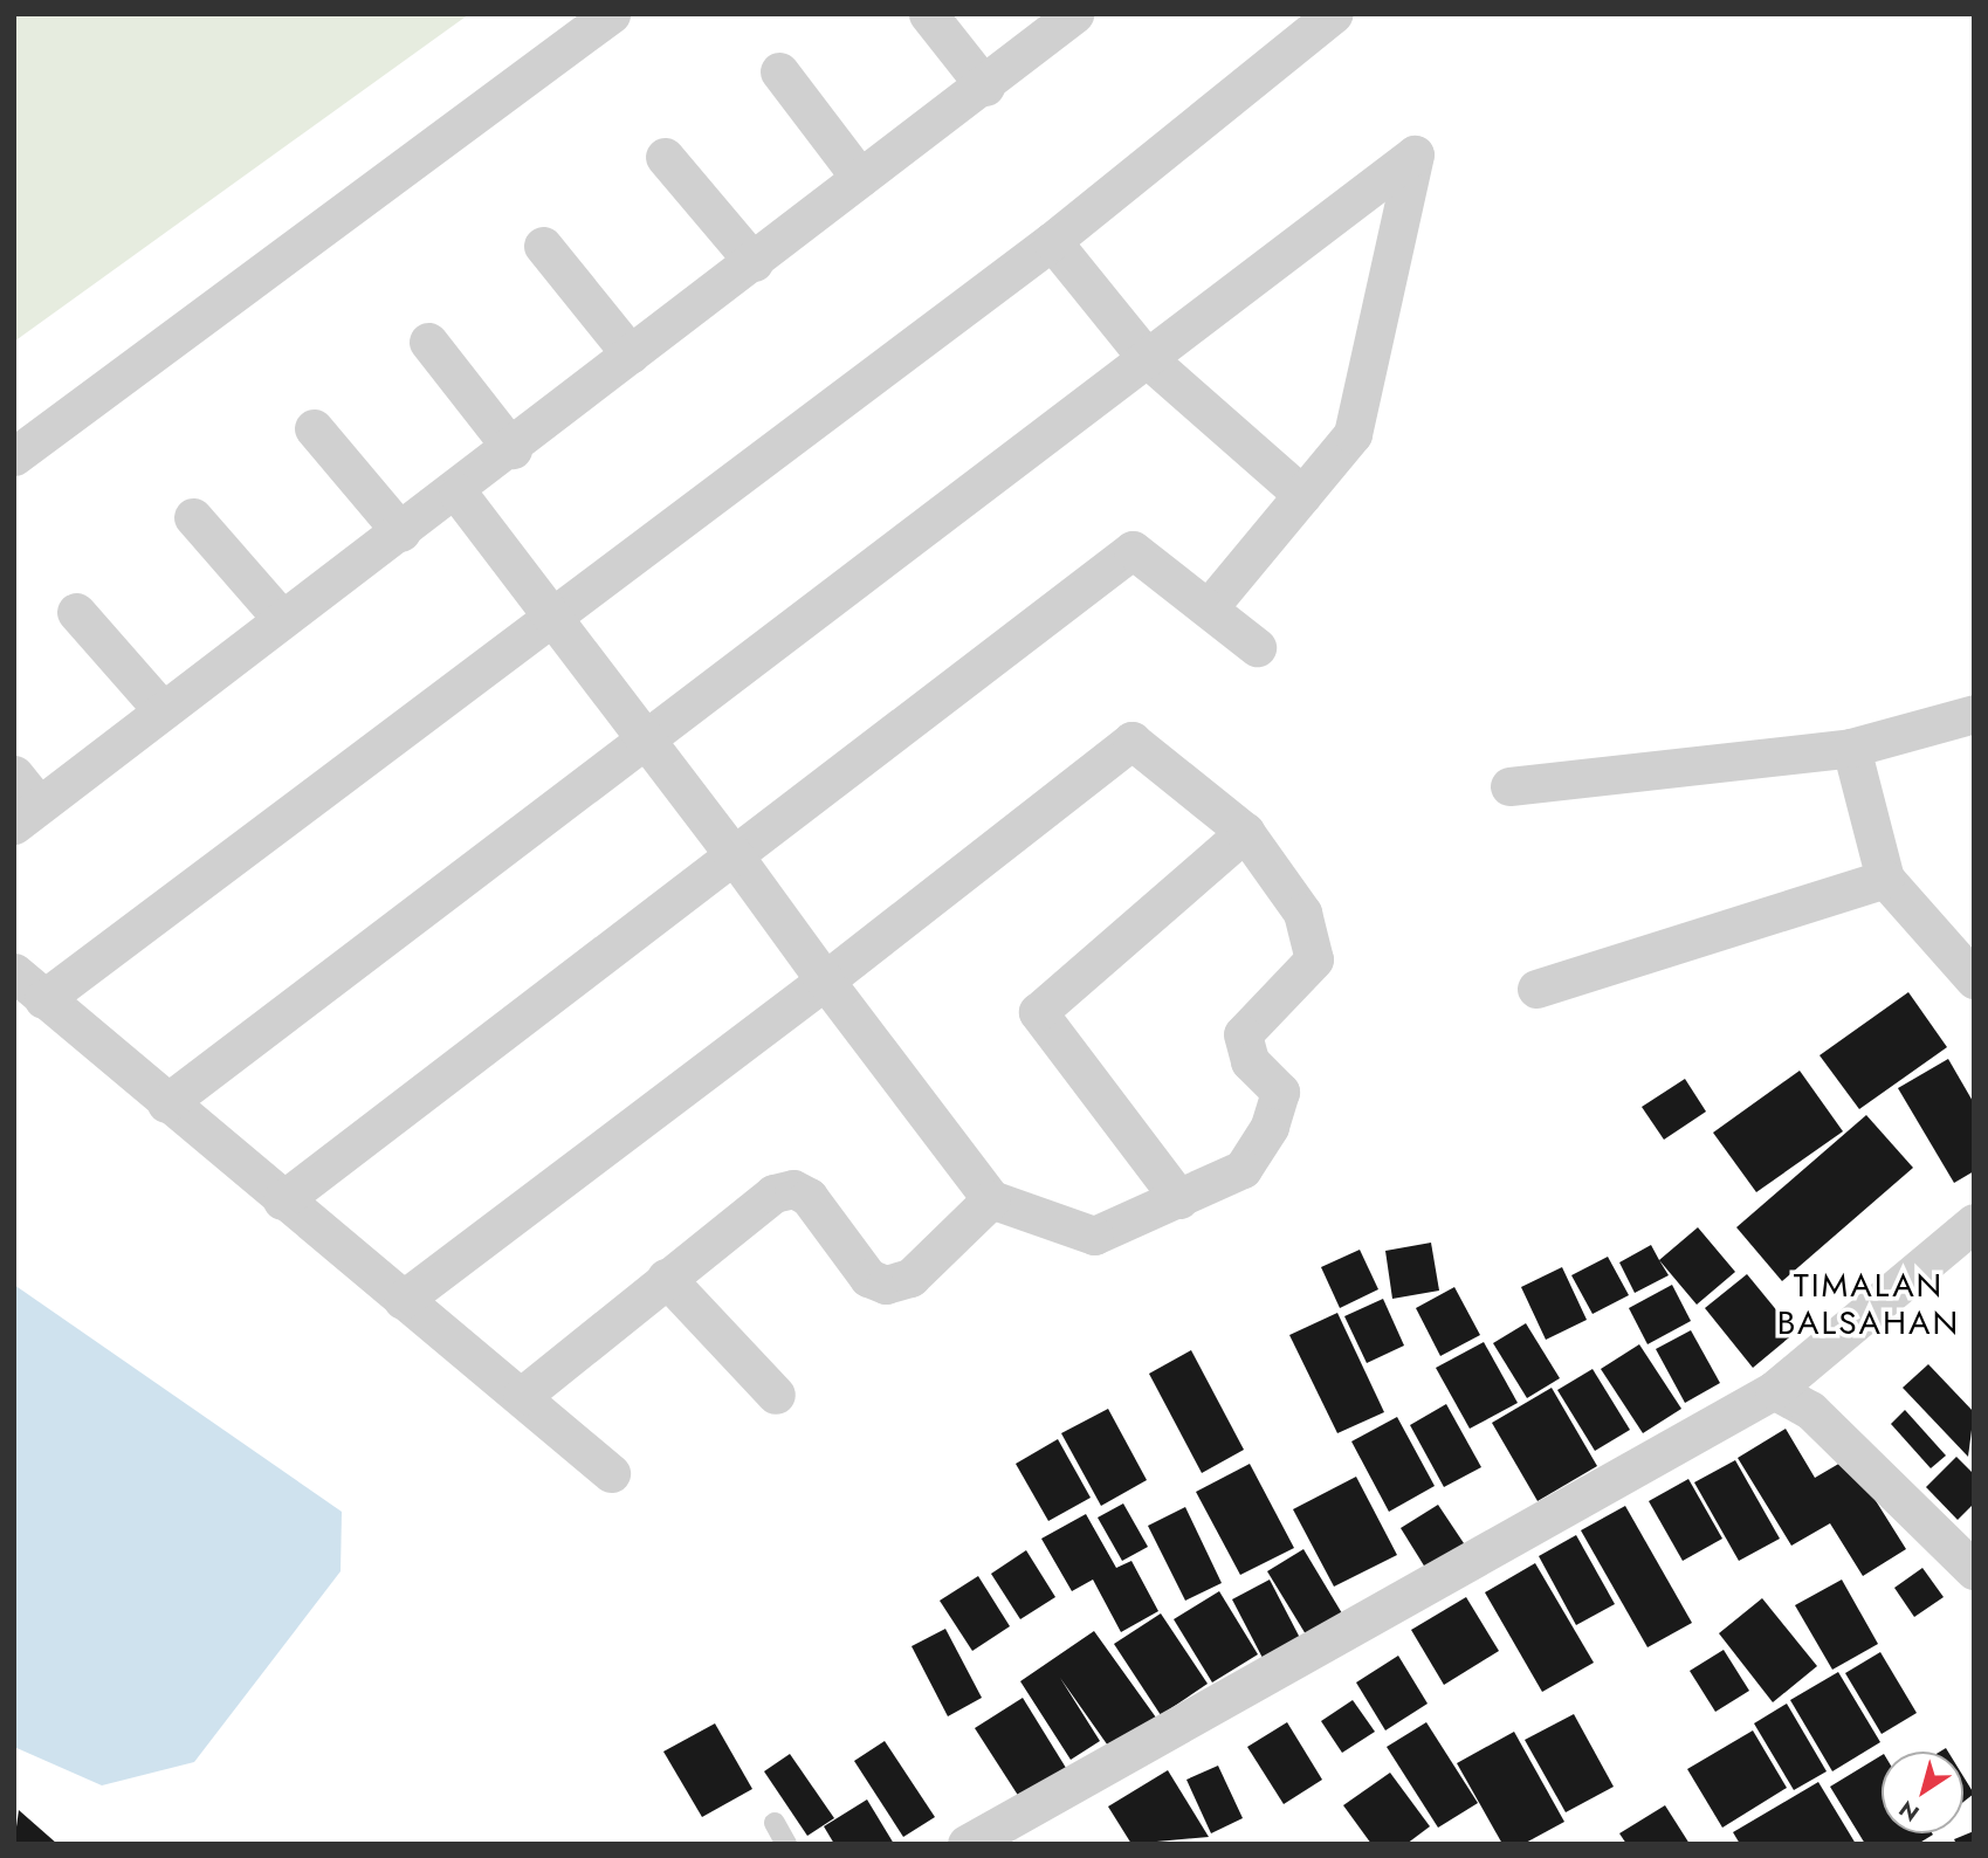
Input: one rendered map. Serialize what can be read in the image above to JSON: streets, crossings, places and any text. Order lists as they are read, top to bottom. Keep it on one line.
{"districts":["TIMALAN BALSAHAN"],"north":"bottom left"}
